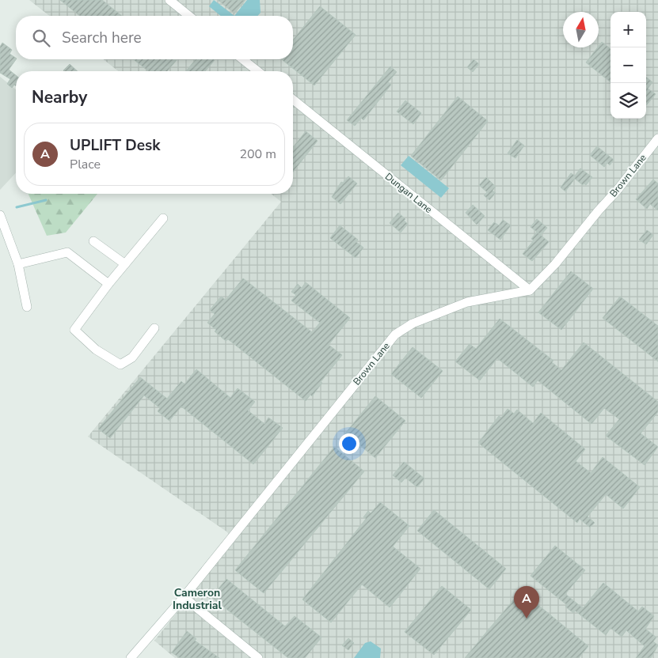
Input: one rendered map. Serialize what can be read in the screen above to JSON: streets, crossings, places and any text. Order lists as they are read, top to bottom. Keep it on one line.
{"streets":{"street":["Brown Lane","Dungan Lane"]},"crossings":[["Brown Lane","Dungan Lane"]],"districts":["Cameron Industrial"],"north":"top","page":{"map_buttons":["+","−"],"search":"Search here","heading":"Nearby","list":[{"mark":"A","name":"UPLIFT Desk","note":"Place","value":"200 m"}],"pins":"A"}}
